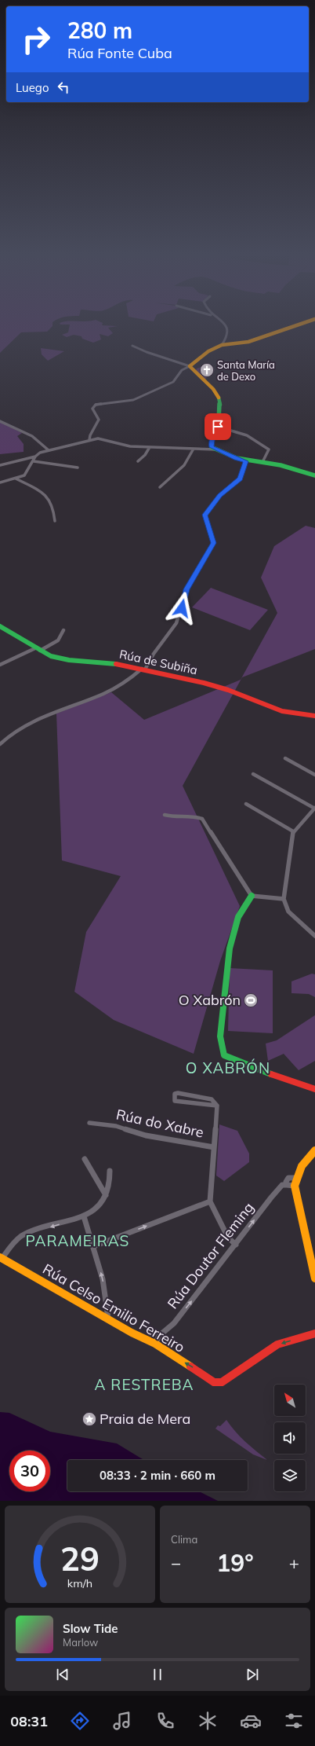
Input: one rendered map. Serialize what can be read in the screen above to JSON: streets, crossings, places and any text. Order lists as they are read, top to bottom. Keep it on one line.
{"streets":{"street":["Rúa de Subiña","Rúa do Xabre","Rúa Doutor Fleming","Rúa Celso Emilio Ferreiro"]},"crossings":[["Rúa Doutor Fleming","Rúa Celso Emilio Ferreiro"]],"one_way":["Rúa Doutor Fleming","Rúa Celso Emilio Ferreiro"],"districts":["O XABRÓN","PARAMEIRAS","A RESTREBA"],"places":{"church":["Santa María de Dexo"],"sports":["O Xabrón"],"place":["Praia de Mera"]},"north":"top left","page":{"turn":["280 m","Rúa Fonte Cuba"],"then":"Luego","limit":"30","trip":"08:33 · 2 min · 660 m","tile":"Clima","heat":["−","19°","+"],"song":["Slow Tide","Marlow"],"tabs":"08:31","gauge":["29","km/h"]}}
